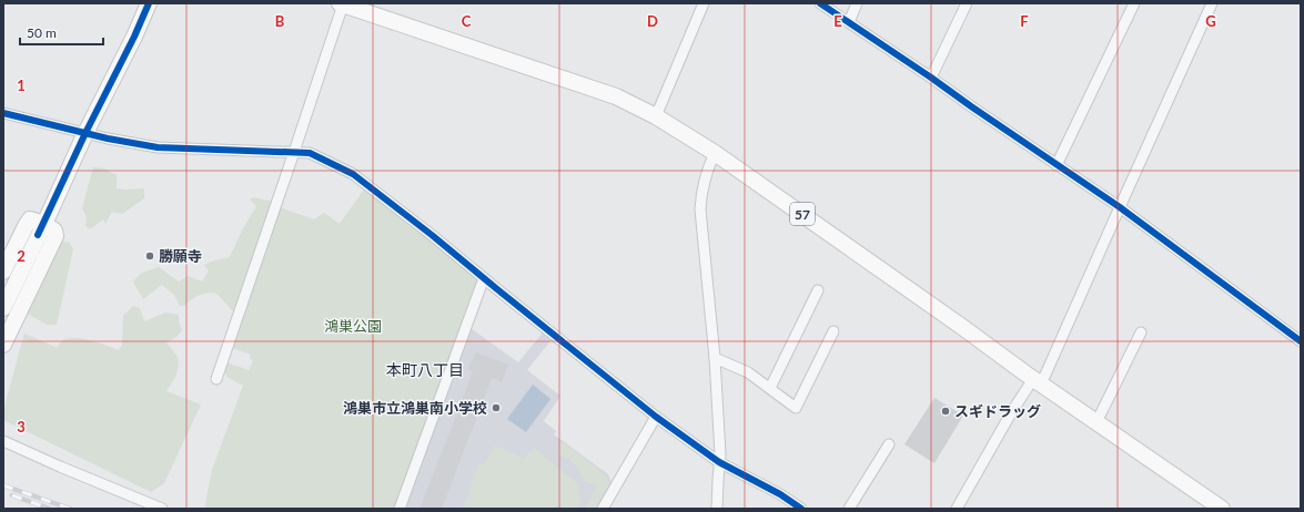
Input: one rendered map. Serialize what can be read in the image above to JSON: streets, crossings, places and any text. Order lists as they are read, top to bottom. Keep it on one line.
{"streets":{"main road":["57"]},"districts":["本町八丁目"],"parks":["鴻巣公園"],"places":["勝願寺","鴻巣市立鴻巣南小学校","スギドラッグ"],"scale_bar":"50 m","grid":{"columns":["B","C","D","E","F","G"],"rows":["1","2","3"]}}
